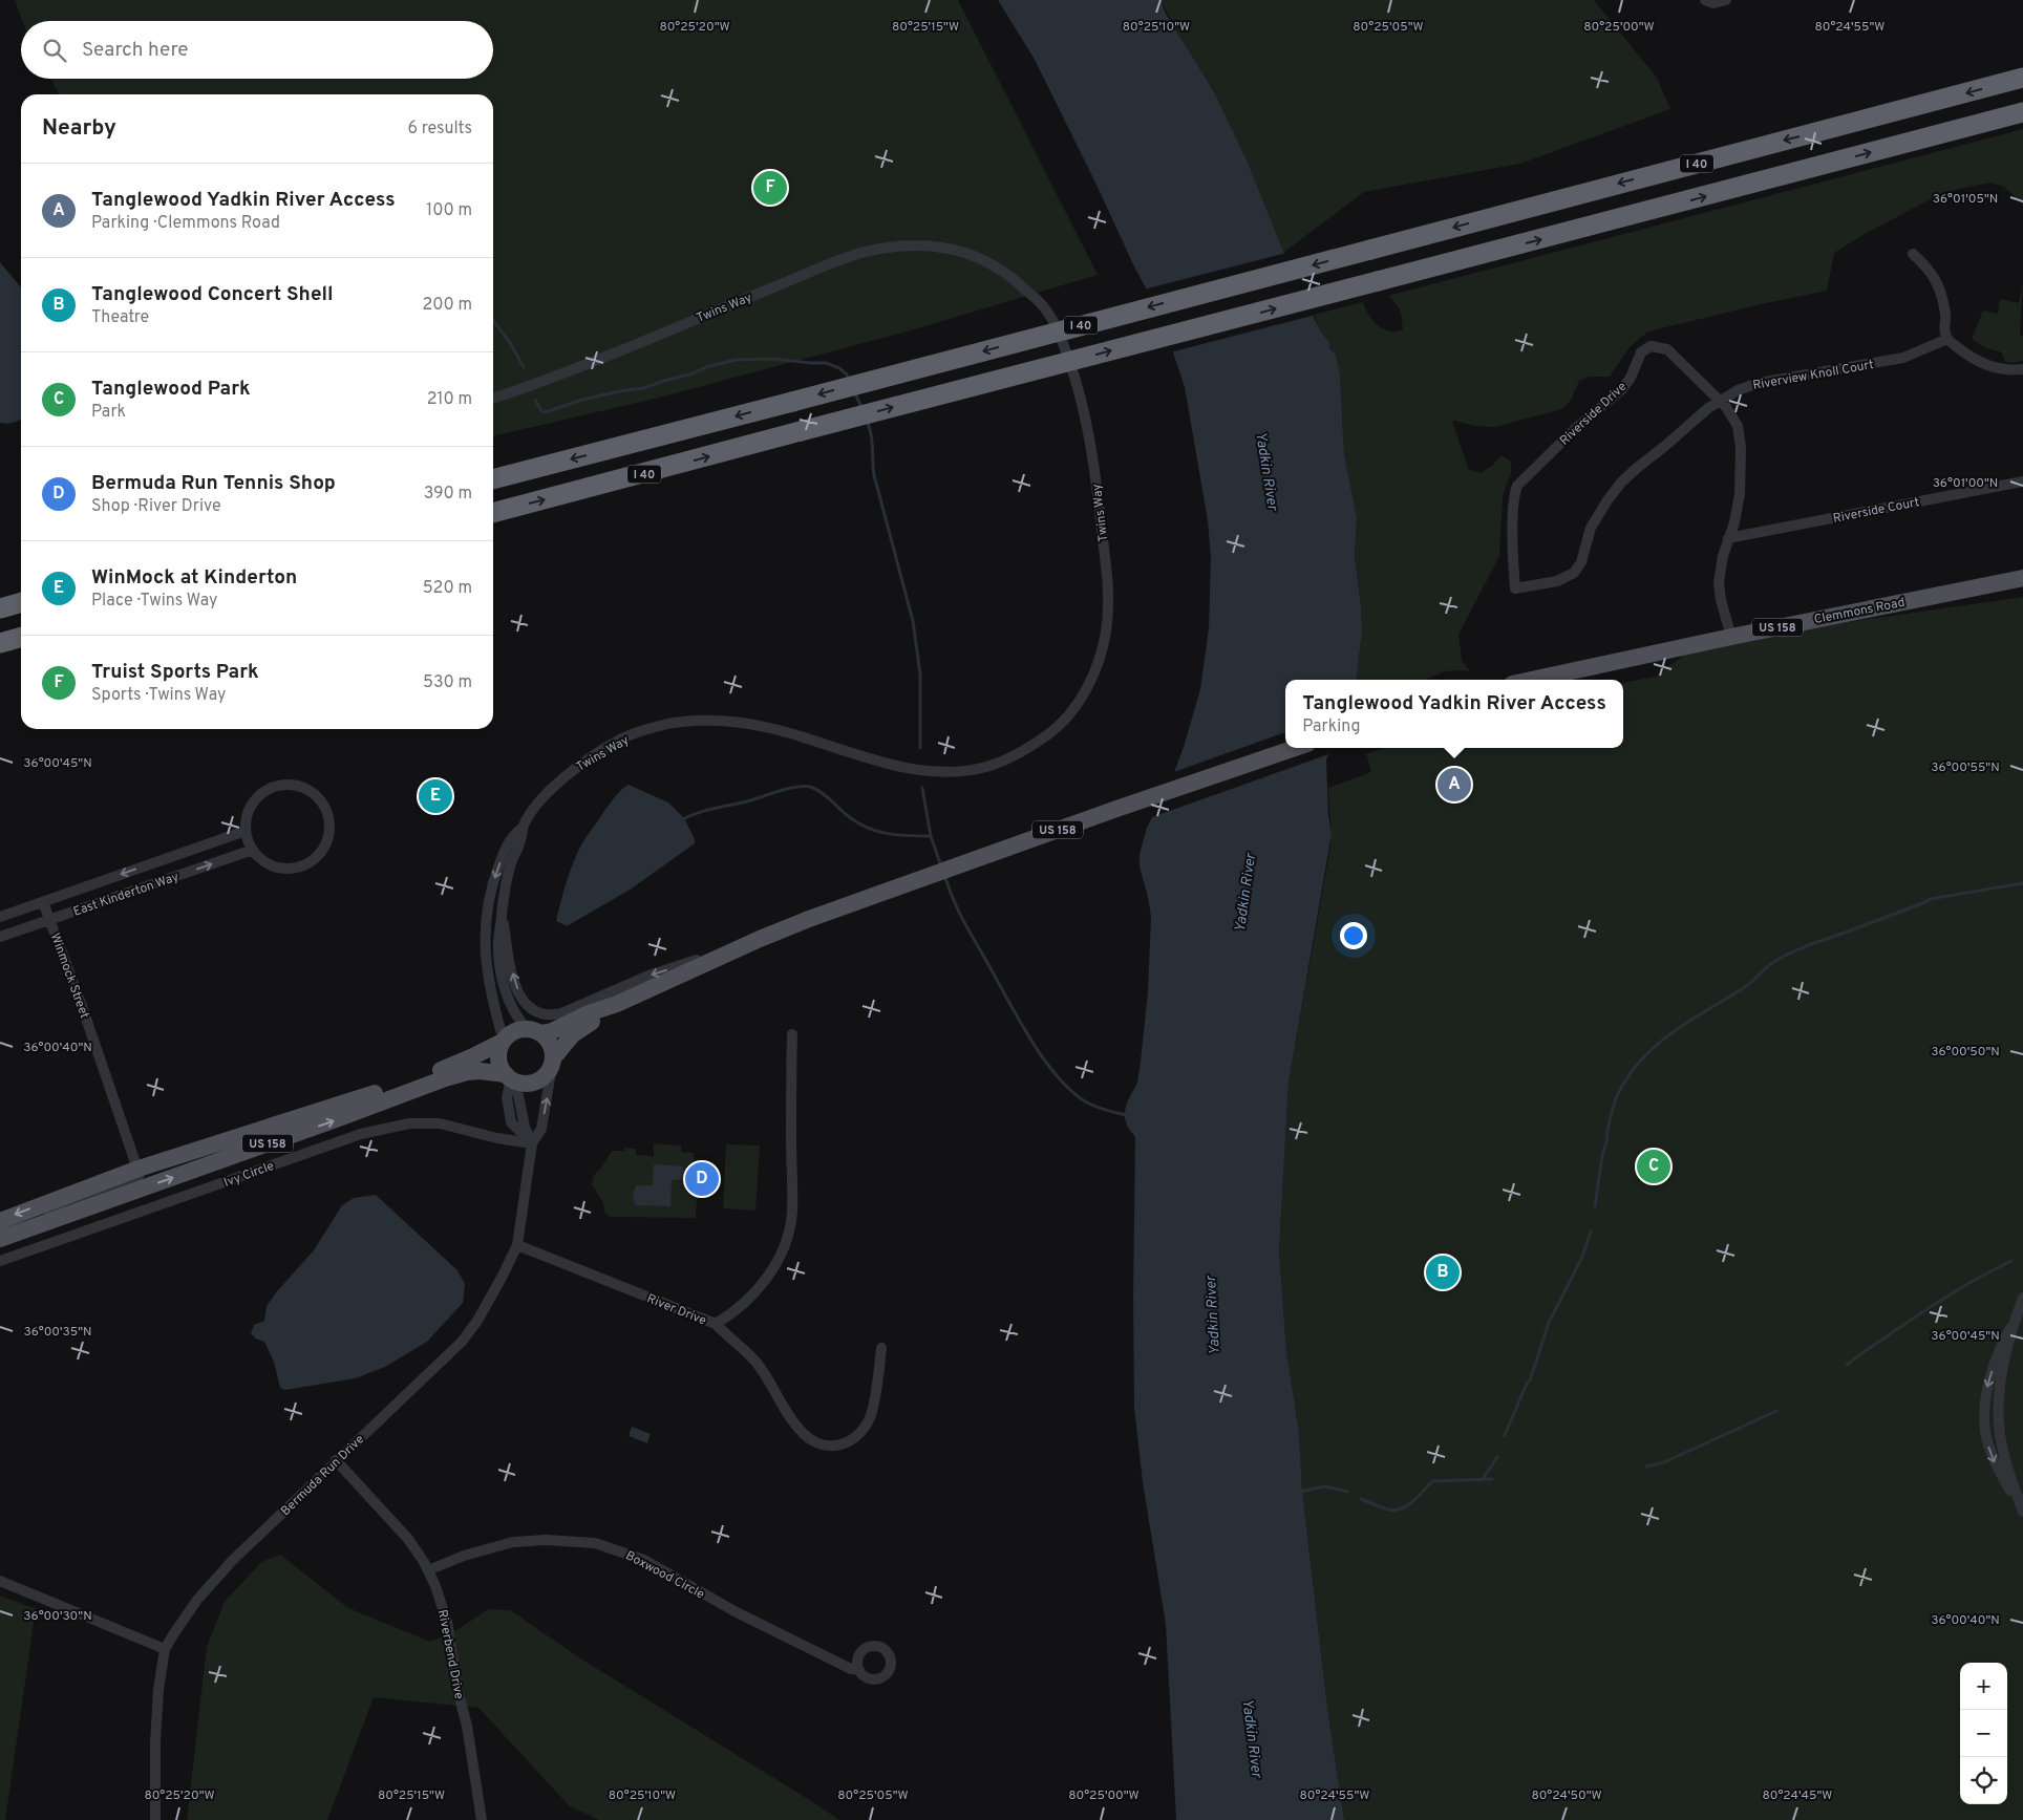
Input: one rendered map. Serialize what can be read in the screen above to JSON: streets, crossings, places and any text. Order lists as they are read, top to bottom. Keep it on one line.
{"streets":{"highway":["I 40"],"main road":["Clemmons Road","US 158"],"street":["Twins Way","Riverview Knoll Court","Riverside Drive","Riverside Court","East Kinderton Way","Winmock Street","Ivy Circle","River Drive","Bermuda Run Drive","Boxwood Circle","Riverbend Drive"]},"crossings":[["Twins Way","US 158"],["Twins Way","Bermuda Run Drive"],["Riverview Knoll Court","Riverside Drive"],["Riverside Drive","Riverside Court"],["Riverside Drive","Clemmons Road"],["US 158","Winmock Street"],["US 158","Bermuda Run Drive"],["East Kinderton Way","Winmock Street"],["Ivy Circle","Bermuda Run Drive"],["River Drive","Bermuda Run Drive"],["Bermuda Run Drive","Riverbend Drive"],["Boxwood Circle","Riverbend Drive"]],"water":["Yadkin River"],"page":{"search":"Search here","heading":["Nearby","6 results"],"list":[{"mark":"A","name":"Tanglewood Yadkin River Access","note":"Parking · Clemmons Road","value":"100 m"},{"mark":"B","name":"Tanglewood Concert Shell","note":"Theatre","value":"200 m"},{"mark":"C","name":"Tanglewood Park","note":"Park","value":"210 m"},{"mark":"D","name":"Bermuda Run Tennis Shop","note":"Shop · River Drive","value":"390 m"},{"mark":"E","name":"WinMock at Kinderton","note":"Place · Twins Way","value":"520 m"},{"mark":"F","name":"Truist Sports Park","note":"Sports · Twins Way","value":"530 m"}],"pins":["F","A","E","C","D","B"],"popup":["Tanglewood Yadkin River Access","Parking"],"map_buttons":["+","−"]},"coordinates":["80°25'20\"W","80°25'15\"W","80°25'10\"W","80°25'05\"W","80°25'00\"W","80°24'55\"W","36°01'05\"N","36°01'00\"N","36°00'45\"N","36°00'55\"N","36°00'40\"N","36°00'50\"N","36°00'35\"N","36°00'30\"N","80°24'50\"W","80°24'45\"W"]}
